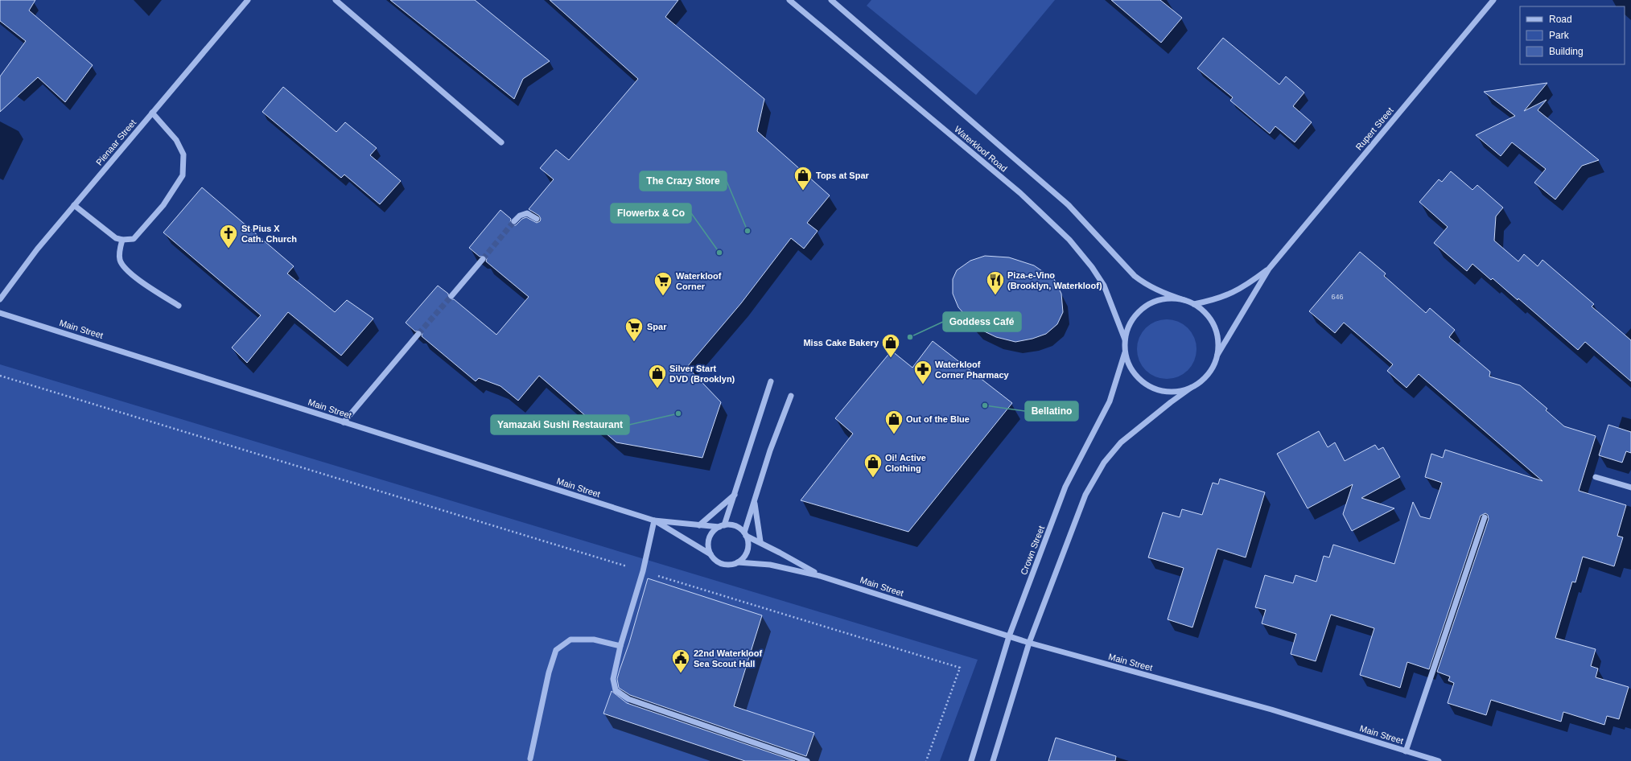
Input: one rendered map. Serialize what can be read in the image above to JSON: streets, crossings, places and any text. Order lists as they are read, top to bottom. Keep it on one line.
{"streets":{"street":["Rupert Street","Pienaar Street","Waterkloof Road","Main Street","Crown Street"]},"crossings":[["Rupert Street","Waterkloof Road"],["Rupert Street","Crown Street"],["Waterkloof Road","Crown Street"],["Main Street","Crown Street"]],"places":{"shop":["Tops at Spar","Miss Cake Bakery","Silver Start DVD (Brooklyn)","Out of the Blue","Oi! Active Clothing"],"other":["The Crazy Store","Flowerbx & Co","Goddess Café","Bellatino","Yamazaki Sushi Restaurant"],"church":["St Pius X Cath. Church"],"restaurant":["Piza-e-Vino (Brooklyn, Waterkloof)"],"supermarket":["Waterkloof Corner","Spar"],"pharmacy":["Waterkloof Corner Pharmacy"],"public building":["22nd Waterkloof Sea Scout Hall"]},"house_numbers":["646"],"legend":["Road","Park","Building"]}
